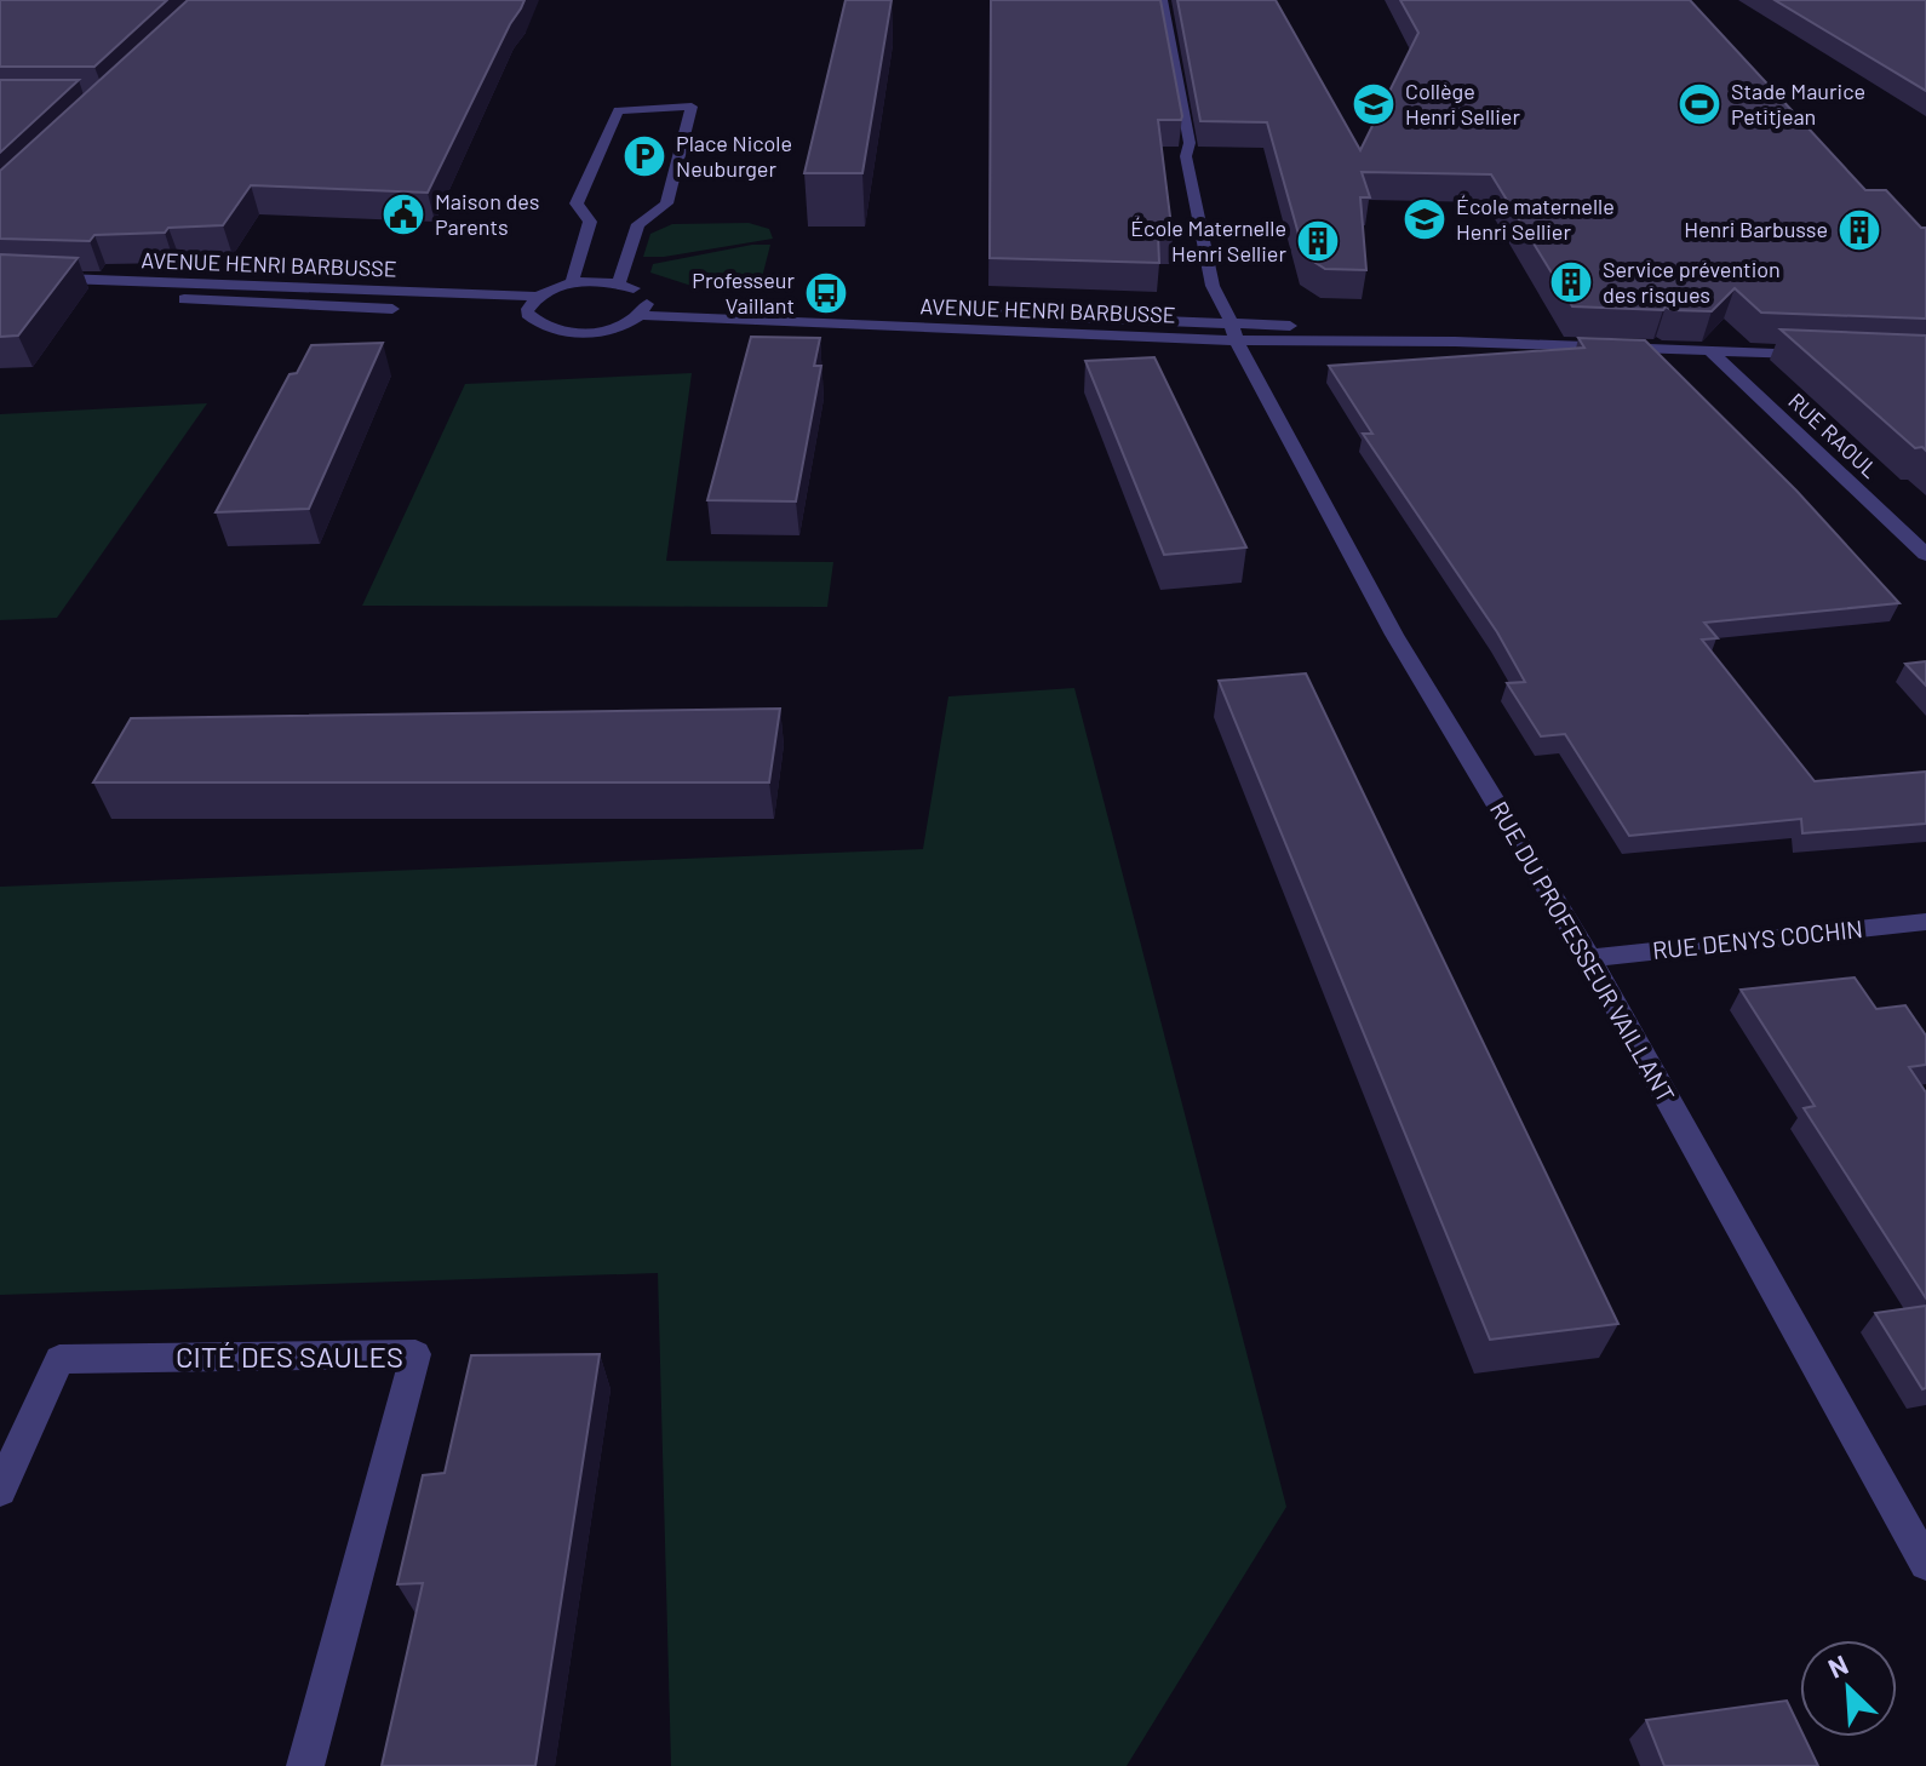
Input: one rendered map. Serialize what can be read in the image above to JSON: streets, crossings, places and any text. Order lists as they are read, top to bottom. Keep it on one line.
{"streets":{"street":["AVENUE HENRI BARBUSSE","RUE RAOUL","RUE DENYS COCHIN","RUE DU PROFESSEUR VAILLANT","CITÉ DES SAULES"]},"crossings":[["AVENUE HENRI BARBUSSE","RUE RAOUL"],["AVENUE HENRI BARBUSSE","RUE DU PROFESSEUR VAILLANT"],["RUE DENYS COCHIN","RUE DU PROFESSEUR VAILLANT"]],"places":{"school or university":["Collège Henri Sellier","École maternelle Henri Sellier"],"sports":["Stade Maurice Petitjean"],"parking":["Place Nicole Neuburger"],"public building":["Maison des Parents"],"building":["Henri Barbusse","École Maternelle Henri Sellier","Service prévention des risques"],"bus stop":["Professeur Vaillant"]},"north":"top left"}
